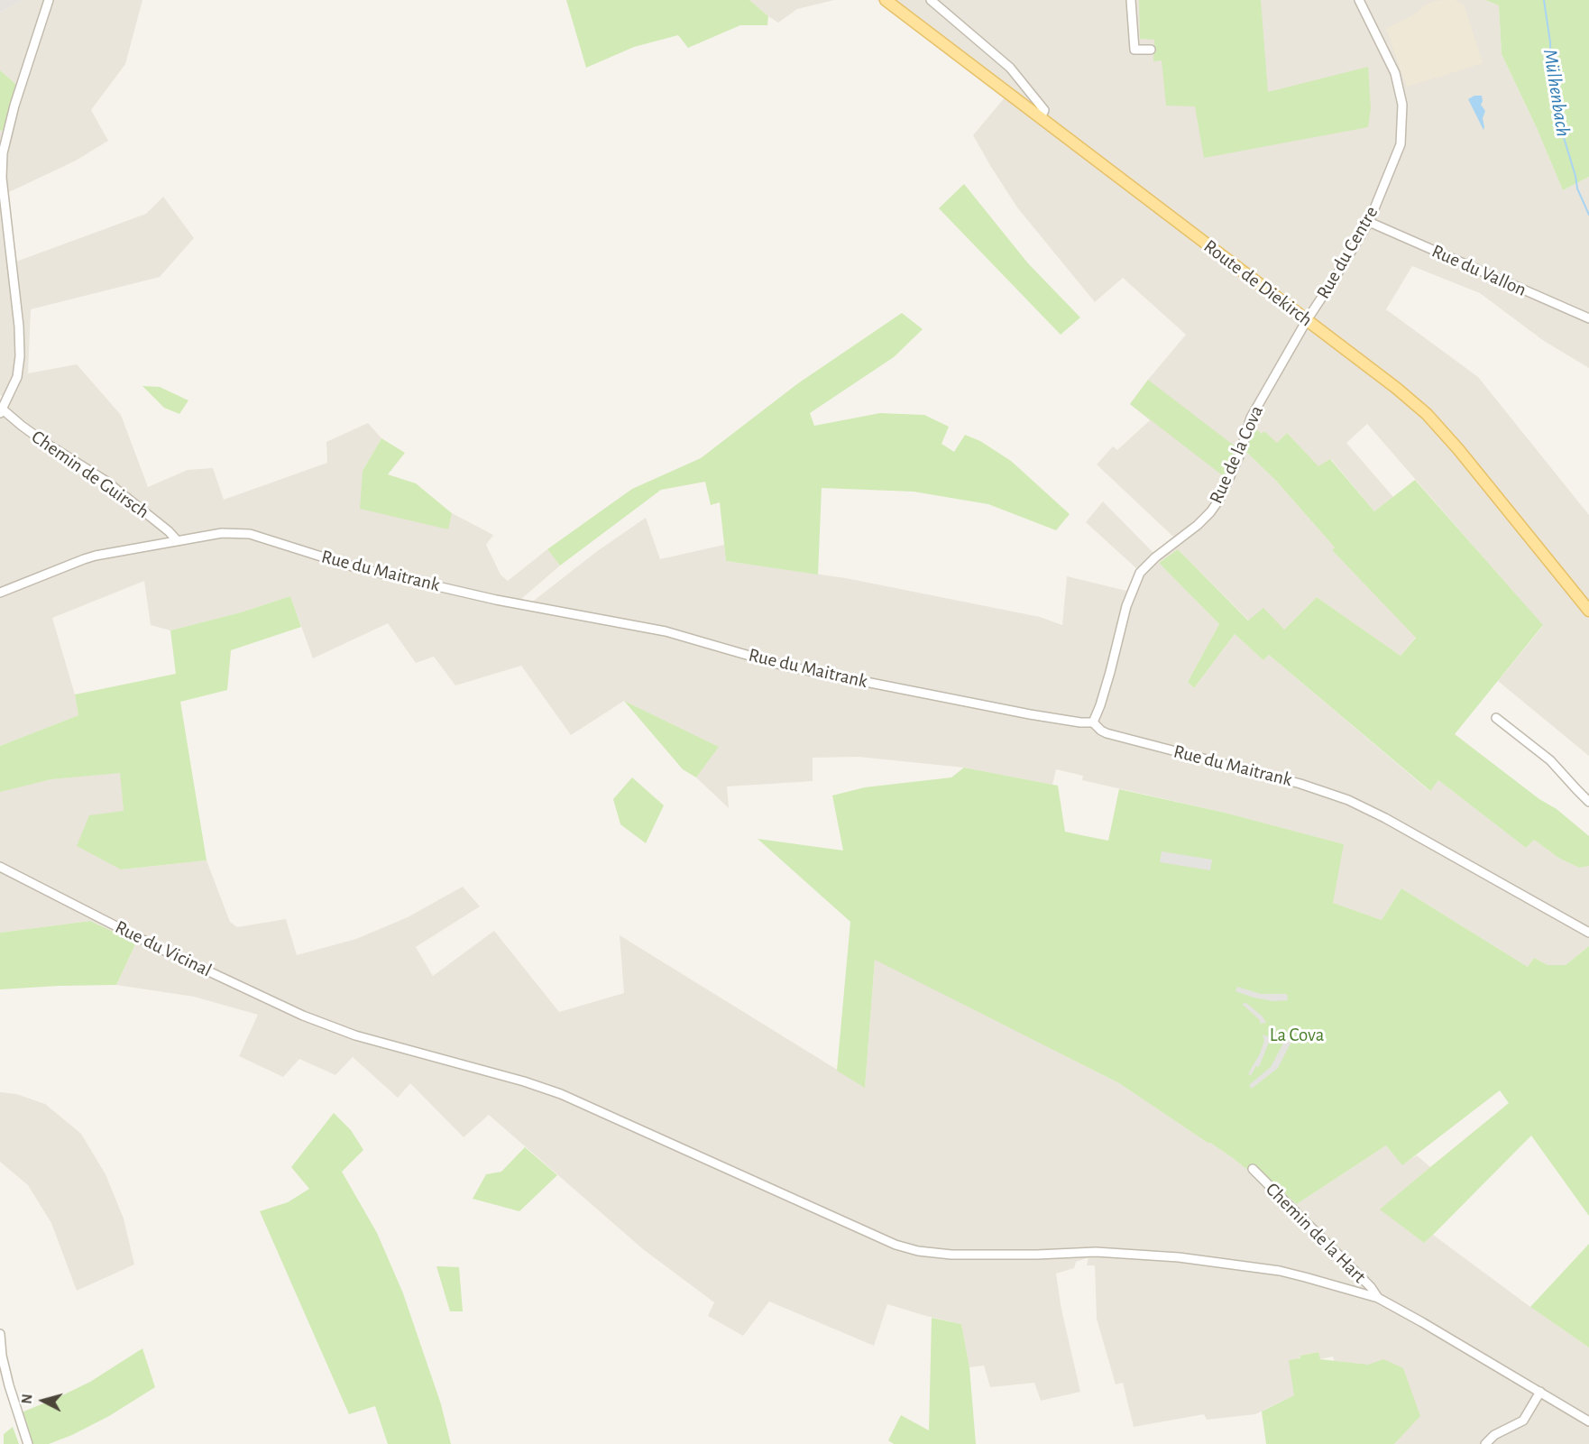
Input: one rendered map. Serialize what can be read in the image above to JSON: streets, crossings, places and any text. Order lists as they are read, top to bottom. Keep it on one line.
{"streets":{"main road":["Route de Diekirch"],"street":["Rue du Centre","Rue du Vallon","Rue de la Cova","Chemin de Guirsch","Rue du Maitrank","Rue du Vicinal","Chemin de la Hart"]},"crossings":[["Rue du Centre","Rue du Vallon"],["Rue du Centre","Route de Diekirch"],["Rue du Centre","Rue de la Cova"],["Route de Diekirch","Rue de la Cova"],["Rue de la Cova","Rue du Maitrank"],["Chemin de Guirsch","Rue du Maitrank"],["Rue du Vicinal","Chemin de la Hart"]],"water":["Mülhenbach"],"parks":["La Cova"],"north":"left"}
